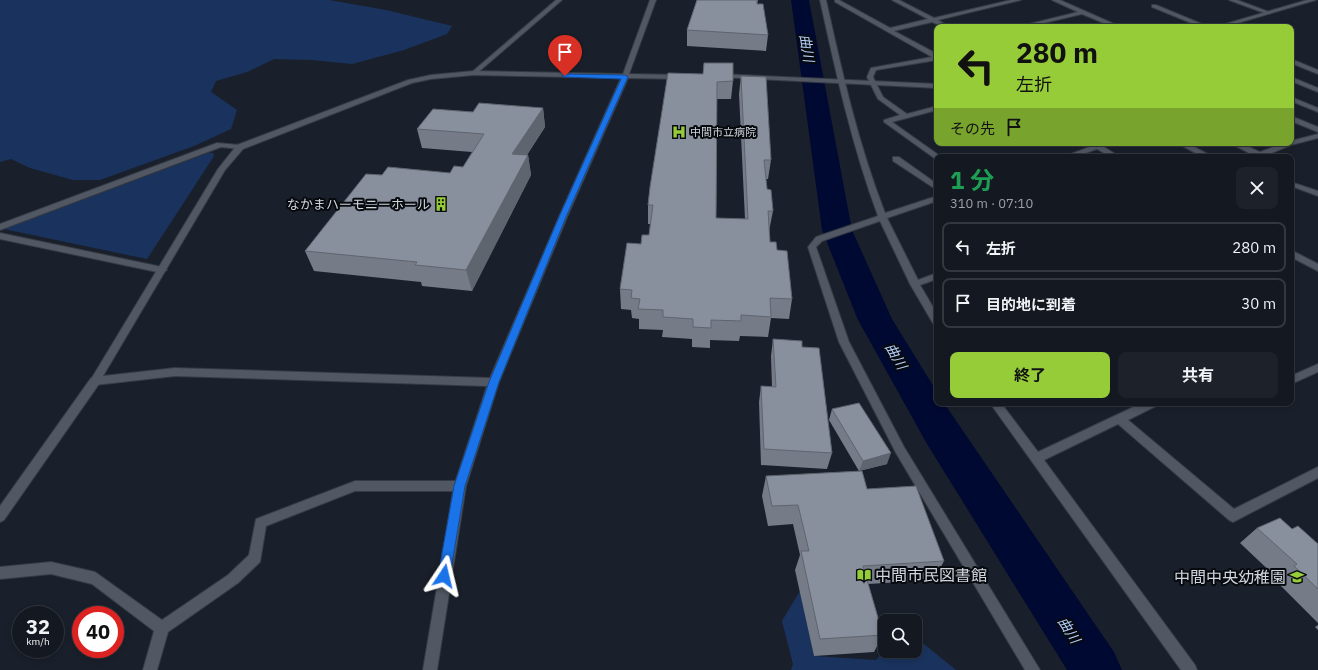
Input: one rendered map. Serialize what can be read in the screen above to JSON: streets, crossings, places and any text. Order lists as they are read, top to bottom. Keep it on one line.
{"water":["曲川"],"places":{"hospital":["中間市立病院"],"building":["なかまハーモニーホール"],"library":["中間市民図書館"],"school or university":["中間中央幼稚園"]},"page":{"turn":["280 m","左折"],"then":"その先","heading":["1 分","310 m · 07:10"],"list":[{"name":"左折","value":"280 m"},{"name":"目的地に到着","value":"30 m"}],"buttons":["終了","共有"],"speed":"32 km/h","limit":"40"}}
